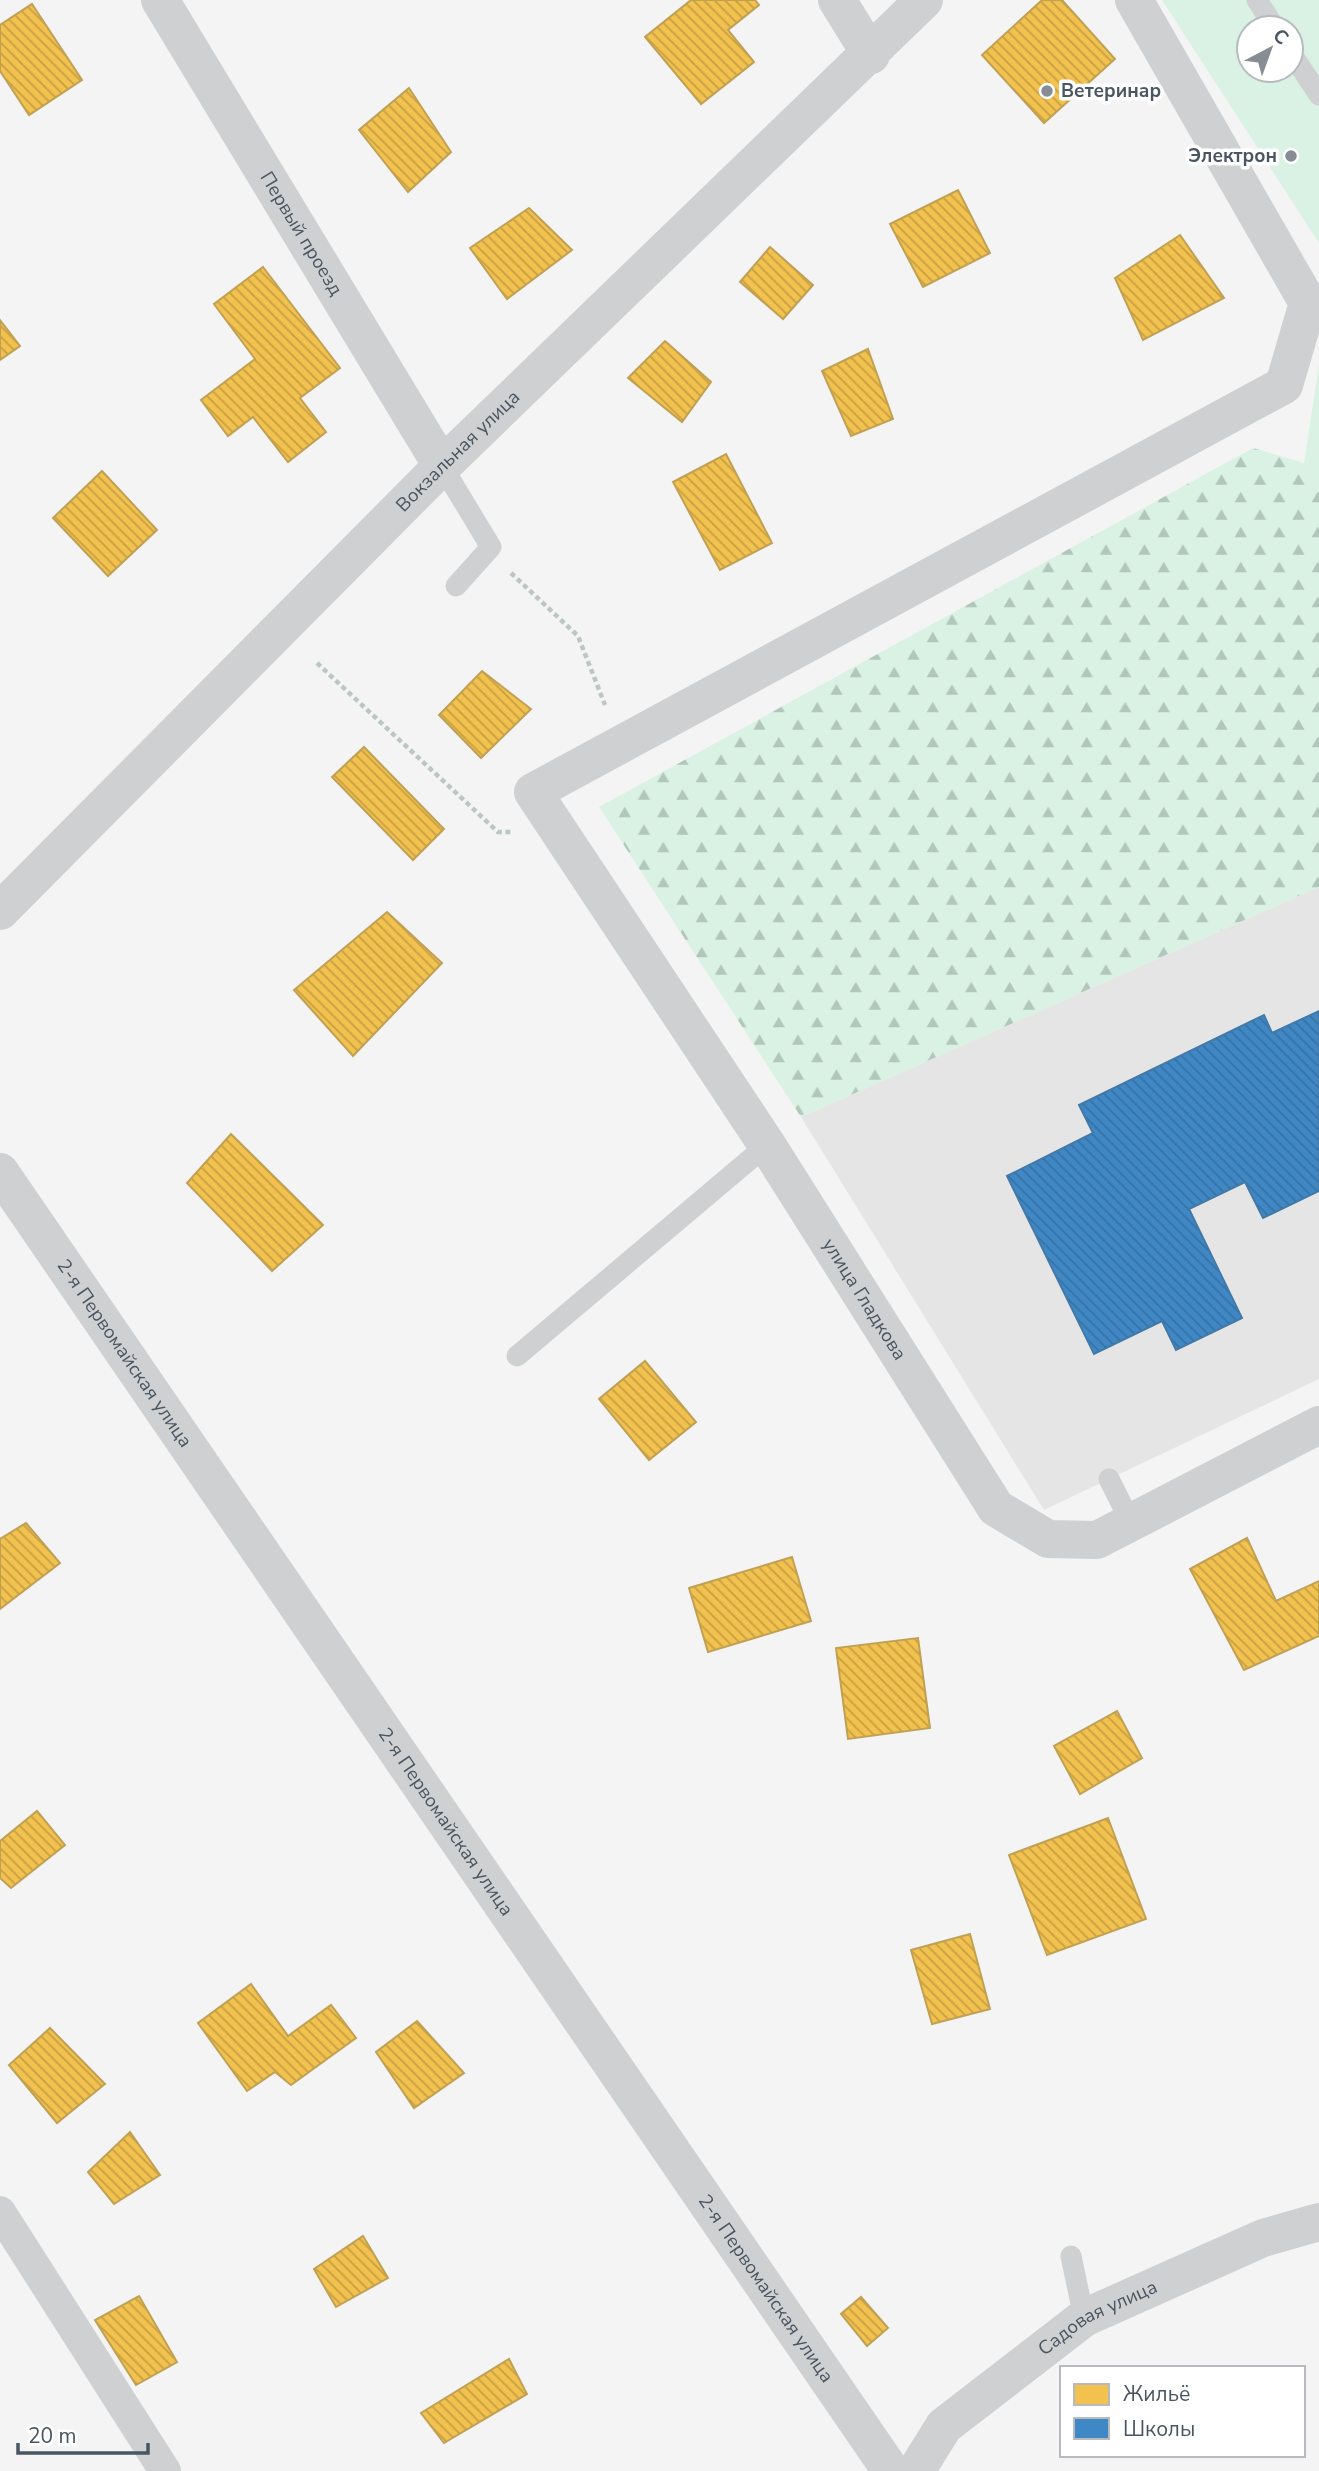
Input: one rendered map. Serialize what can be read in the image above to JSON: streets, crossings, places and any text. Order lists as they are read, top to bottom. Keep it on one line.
{"streets":{"street":["Первый проезд","Вокзальная улица","улица Гладкова","2-я Первомайская улица","Садовая улица"]},"crossings":[["Первый проезд","Вокзальная улица"]],"places":["Ветеринар","Электрон"],"legend":["Жильё","Школы"],"scale_bar":"20 m","north":"top right"}
